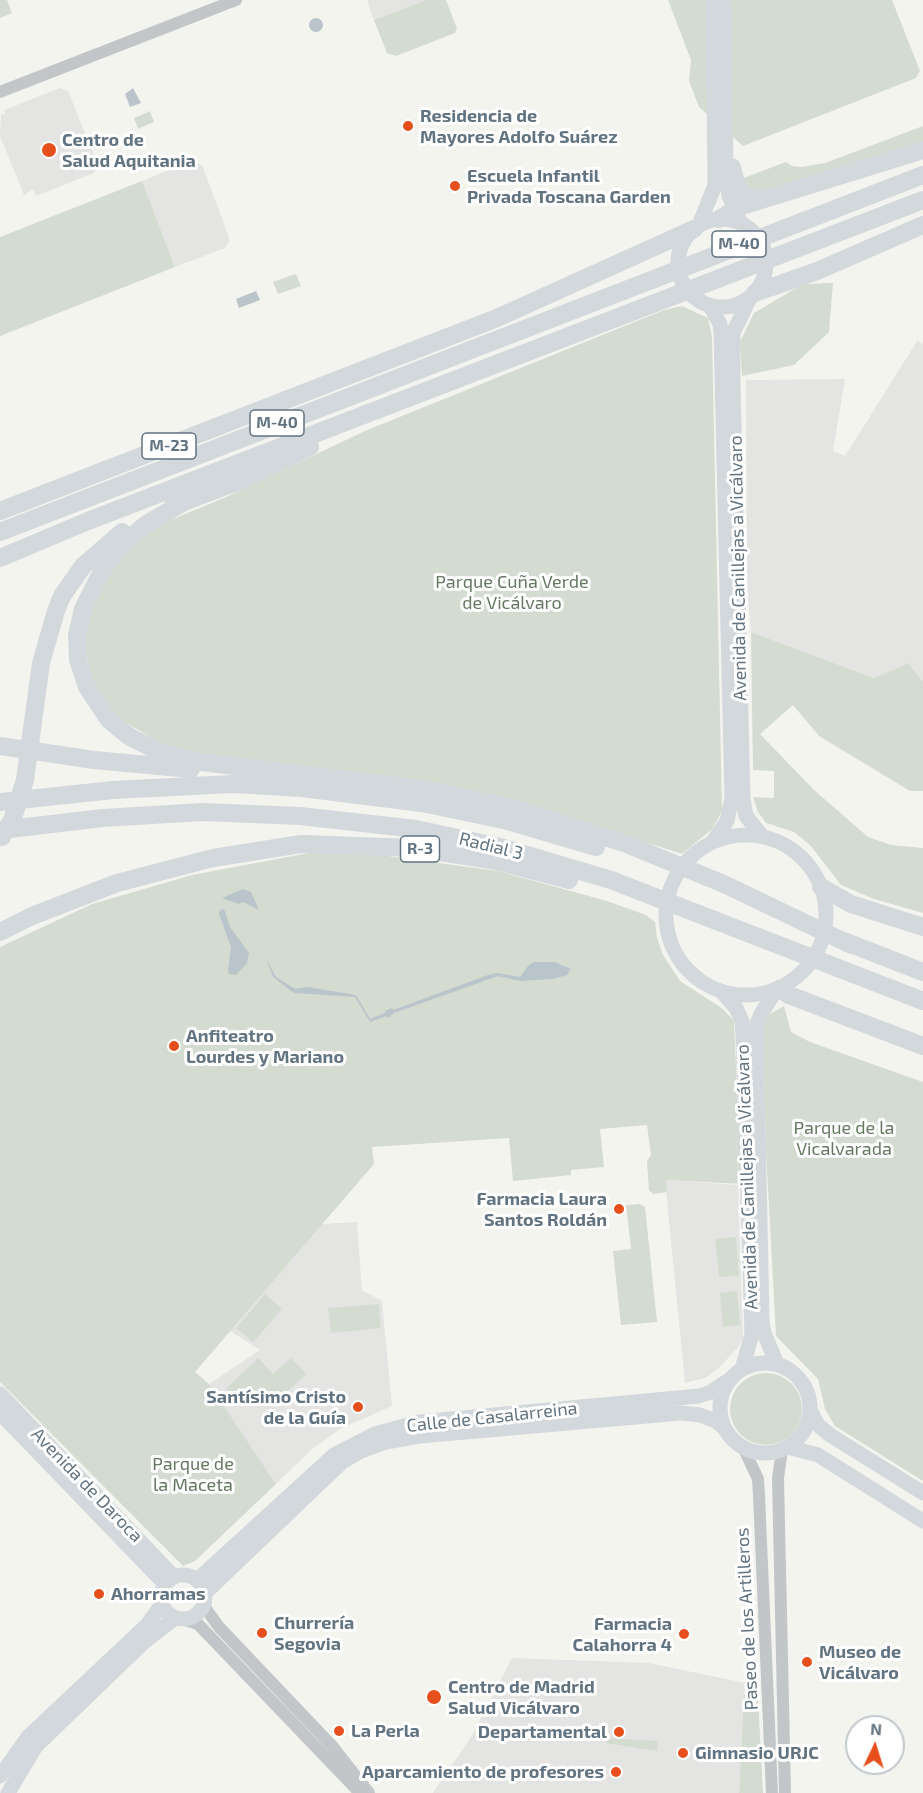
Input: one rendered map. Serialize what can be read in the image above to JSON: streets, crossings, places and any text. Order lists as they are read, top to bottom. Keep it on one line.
{"streets":{"highway":["M-40","M-23","Radial 3","R-3"],"main road":["Avenida de Canillejas a Vicálvaro","Calle de Casalarreina","Avenida de Daroca"],"street":["Paseo de los Artilleros"]},"crossings":[["M-40","M-23"],["Avenida de Canillejas a Vicálvaro","Calle de Casalarreina"],["Avenida de Canillejas a Vicálvaro","Paseo de los Artilleros"],["Radial 3","R-3"],["Calle de Casalarreina","Avenida de Daroca"],["Calle de Casalarreina","Paseo de los Artilleros"]],"parks":["Parque Cuña Verde de Vicálvaro","Parque de la Vicalvarada","Parque de la Maceta"],"places":["Residencia de Mayores Adolfo Suárez","Centro de Salud Aquitania","Escuela Infantil Privada Toscana Garden","Anfiteatro Lourdes y Mariano","Farmacia Laura Santos Roldán","Santísimo Cristo de la Guía","Ahorramas","Churrería Segovia","Farmacia Calahorra 4","Museo de Vicálvaro","Centro de Madrid Salud Vicálvaro","La Perla","Departamental","Gimnasio URJC","Aparcamiento de profesores"],"north":"top"}
